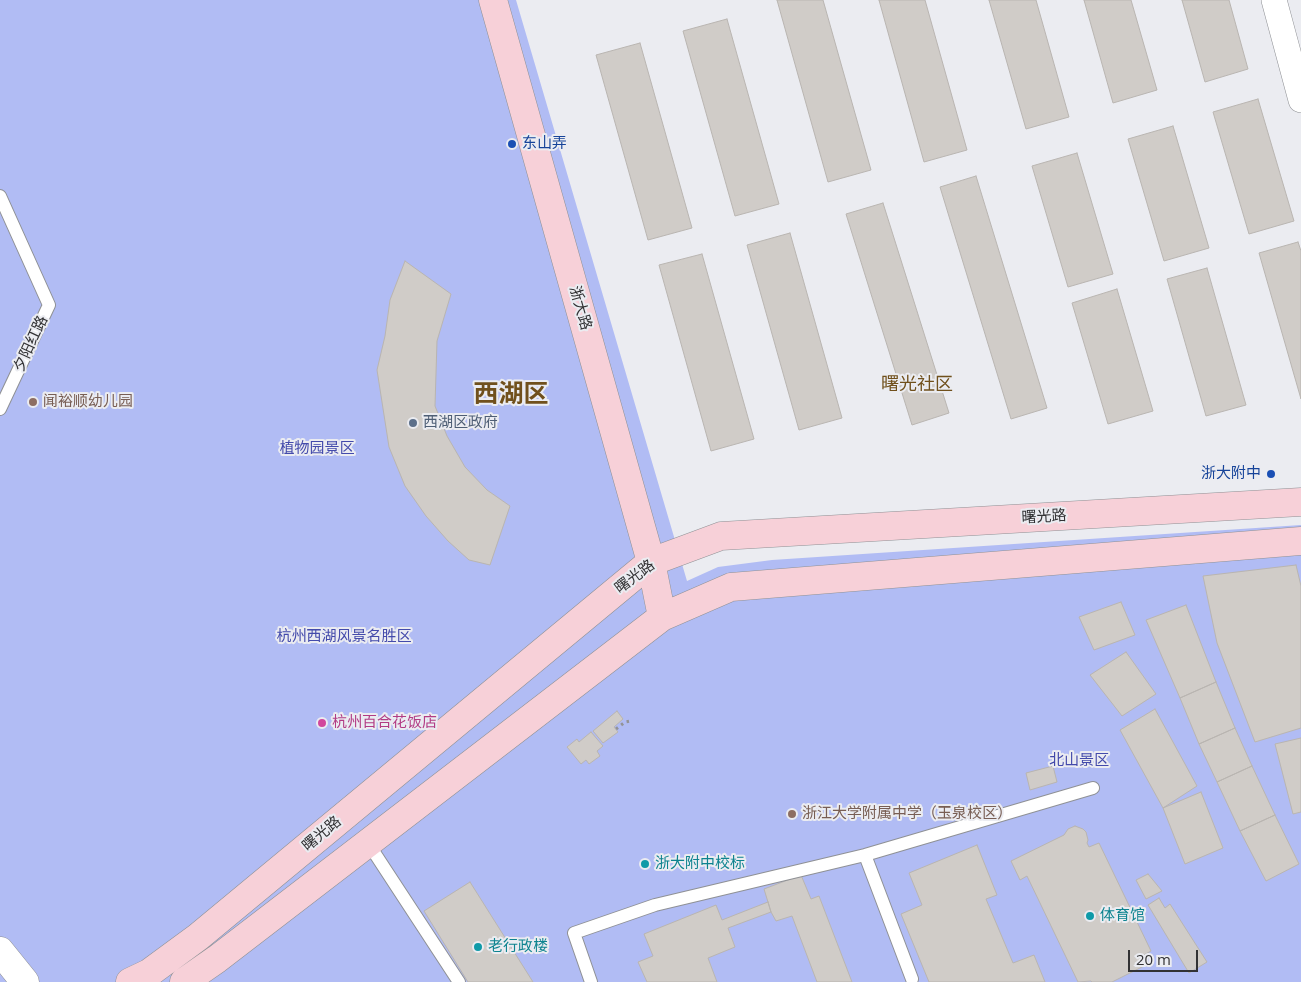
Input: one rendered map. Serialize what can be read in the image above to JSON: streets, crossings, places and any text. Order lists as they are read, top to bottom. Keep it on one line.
{"streets":{"main road":["浙大路","曙光路"],"lane":["夕阳红路"]},"crossings":[["浙大路","曙光路"]],"districts":["曙光社区","西湖区"],"parks":["植物园景区","杭州西湖风景名胜区","北山景区"],"places":["东山弄","闻裕顺幼儿园","西湖区政府","浙大附中","杭州百合花饭店","浙江大学附属中学（玉泉校区）","浙大附中校标","体育馆","老行政楼"],"scale_bar":"20 m"}
